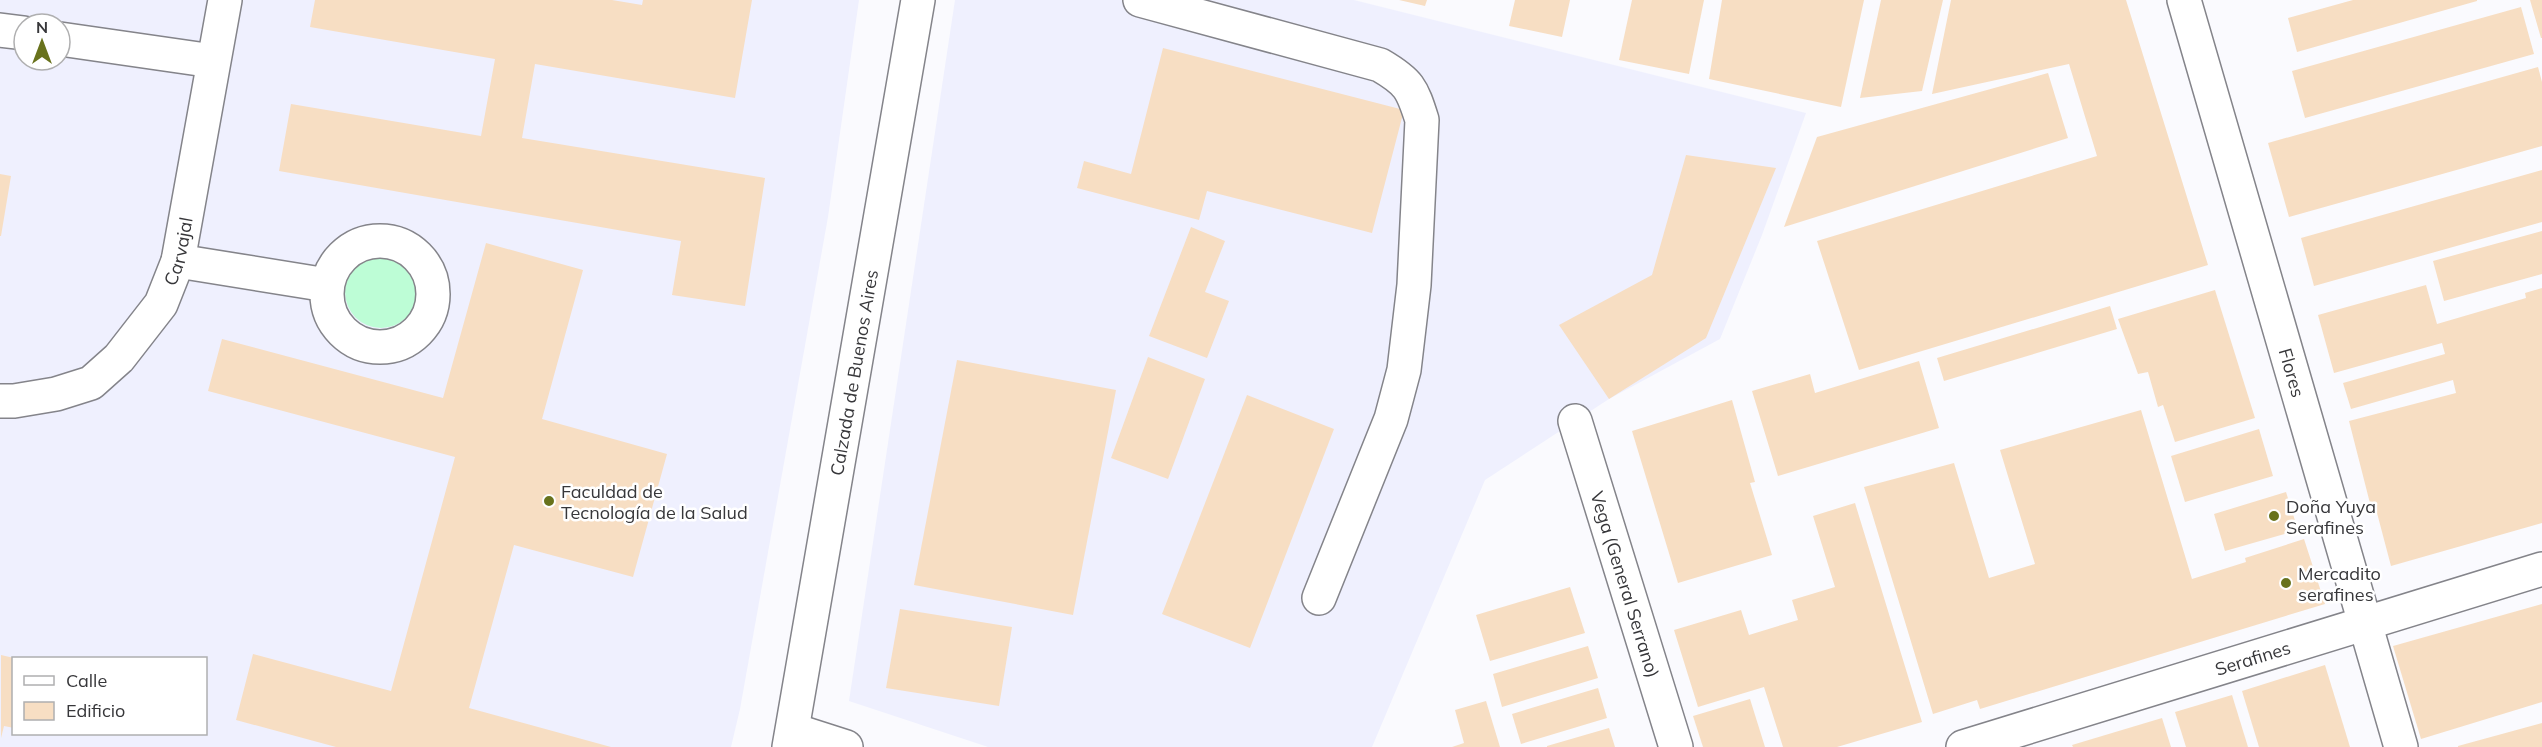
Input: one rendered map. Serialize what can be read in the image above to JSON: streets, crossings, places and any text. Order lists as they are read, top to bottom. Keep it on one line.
{"streets":{"street":["Carvajal","Calzada de Buenos Aires","Flores","Vega (General Serrano)","Serafines"]},"crossings":[["Flores","Serafines"]],"places":["Faculdad de Tecnología de la Salud","Doña Yuya Serafines","Mercadito serafines"],"legend":["Calle","Edificio"],"north":"top"}
